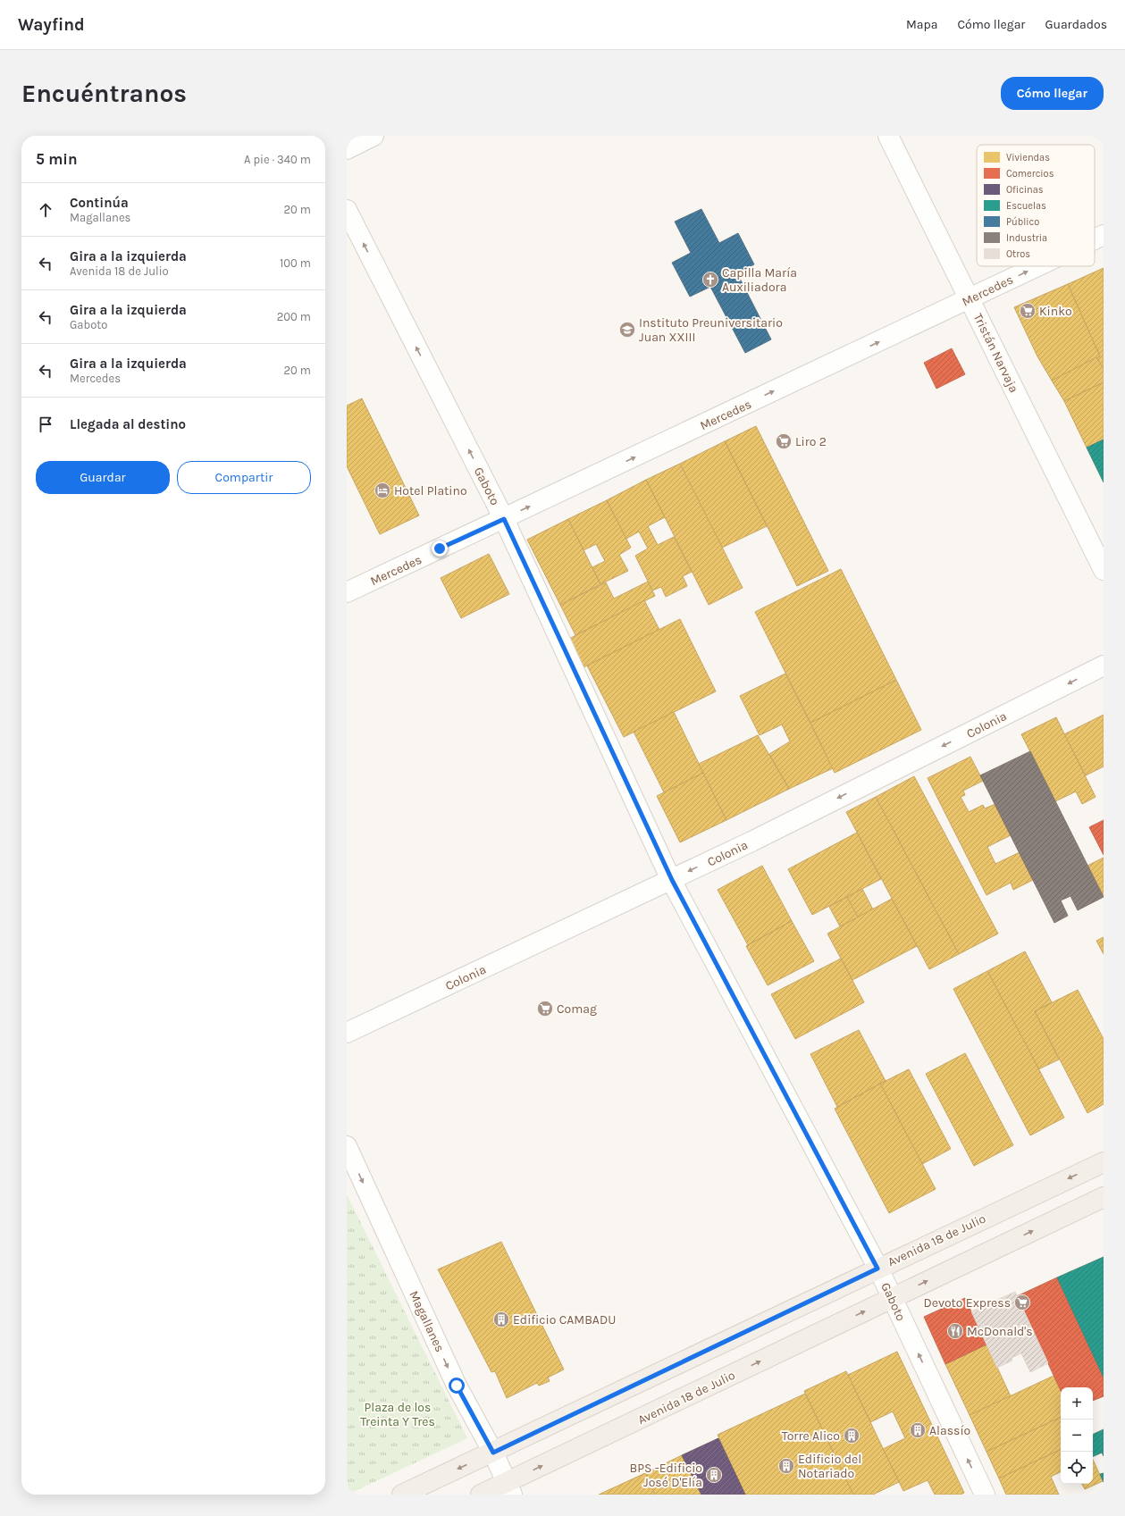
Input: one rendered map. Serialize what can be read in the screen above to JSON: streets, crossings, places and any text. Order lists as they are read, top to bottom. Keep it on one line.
{"streets":{"main road":["Avenida 18 de Julio"],"street":["Mercedes","Tristán Narvaja","Gaboto","Colonia","Magallanes"]},"crossings":[["Mercedes","Tristán Narvaja"],["Mercedes","Gaboto"],["Gaboto","Colonia"],["Gaboto","Avenida 18 de Julio"],["Avenida 18 de Julio","Magallanes"]],"one_way":["Mercedes","Gaboto","Colonia","Magallanes"],"parks":["Plaza de los Treinta Y Tres"],"places":{"church":["Capilla María Auxiliadora"],"supermarket":["Kinko","Liro 2","Comag","Devoto Express"],"school or university":["Instituto Preuniversitario Juan XXIII"],"hotel":["Hotel Platino"],"building":["Edificio CAMBADU","Alassío","Torre Alico","Edificio del Notariado","BPS -Edificio José D'Elía"],"restaurant":["McDonald's"]},"legend":["Viviendas","Comercios","Oficinas","Escuelas","Público","Industria","Otros"],"page":{"header":"Wayfind","nav":["Mapa","Cómo llegar","Guardados"],"buttons":["Cómo llegar",["Guardar","Compartir"]],"title":"Encuéntranos","heading":["5 min","A pie · 340 m"],"list":[["Continúa","Magallanes","20 m"],["Gira a la izquierda","Avenida 18 de Julio","100 m"],["Gira a la izquierda","Gaboto","200 m"],["Gira a la izquierda","Mercedes","20 m"],"Llegada al destino"],"map_buttons":["+","−"]}}
